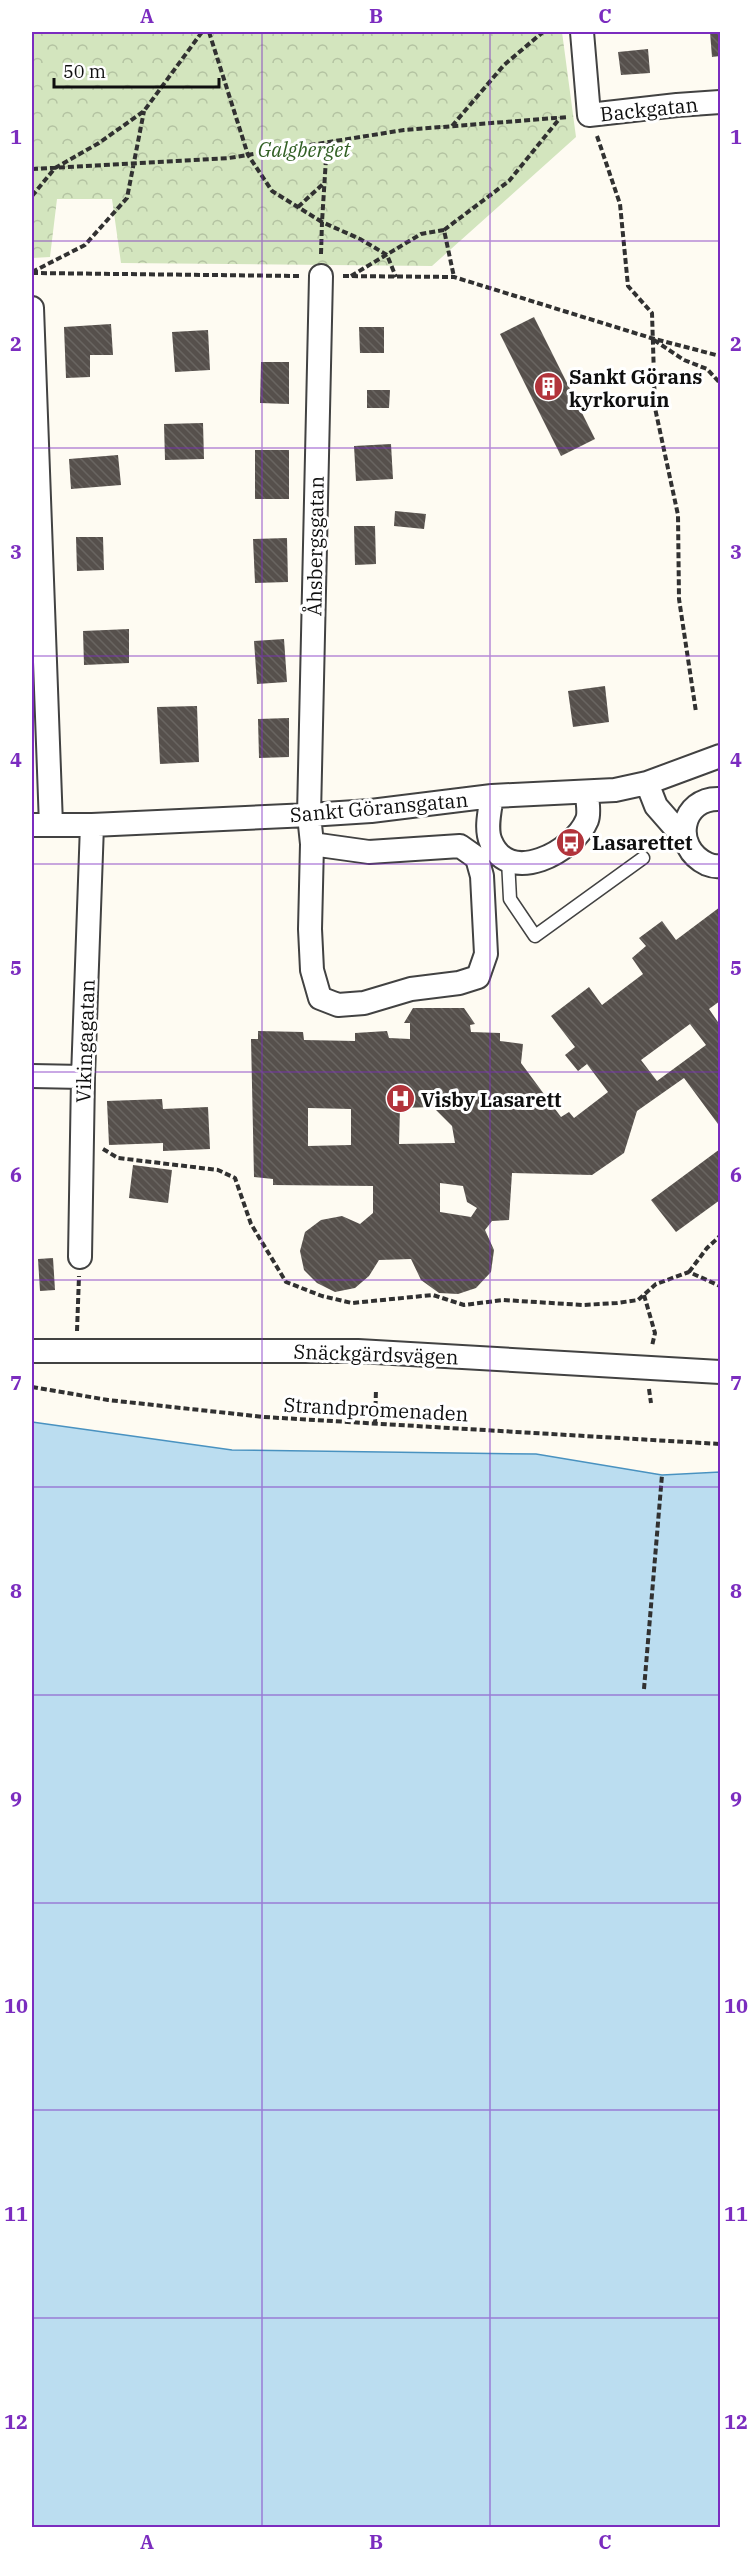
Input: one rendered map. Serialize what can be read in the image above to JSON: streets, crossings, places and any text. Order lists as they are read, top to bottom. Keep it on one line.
{"streets":{"street":["Backgatan","Åhsbergsgatan","Sankt Göransgatan","Vikingagatan","Snäckgärdsvägen"],"path":["Strandpromenaden"]},"crossings":[["Åhsbergsgatan","Sankt Göransgatan"],["Sankt Göransgatan","Vikingagatan"]],"parks":["Galgberget"],"places":{"building":["Sankt Görans kyrkoruin"],"bus stop":["Lasarettet"],"hospital":["Visby Lasarett"]},"scale_bar":"50 m","grid":{"columns":["A","B","C"],"rows":["1","2","3","4","5","6","7","8","9","10","11","12"]}}
